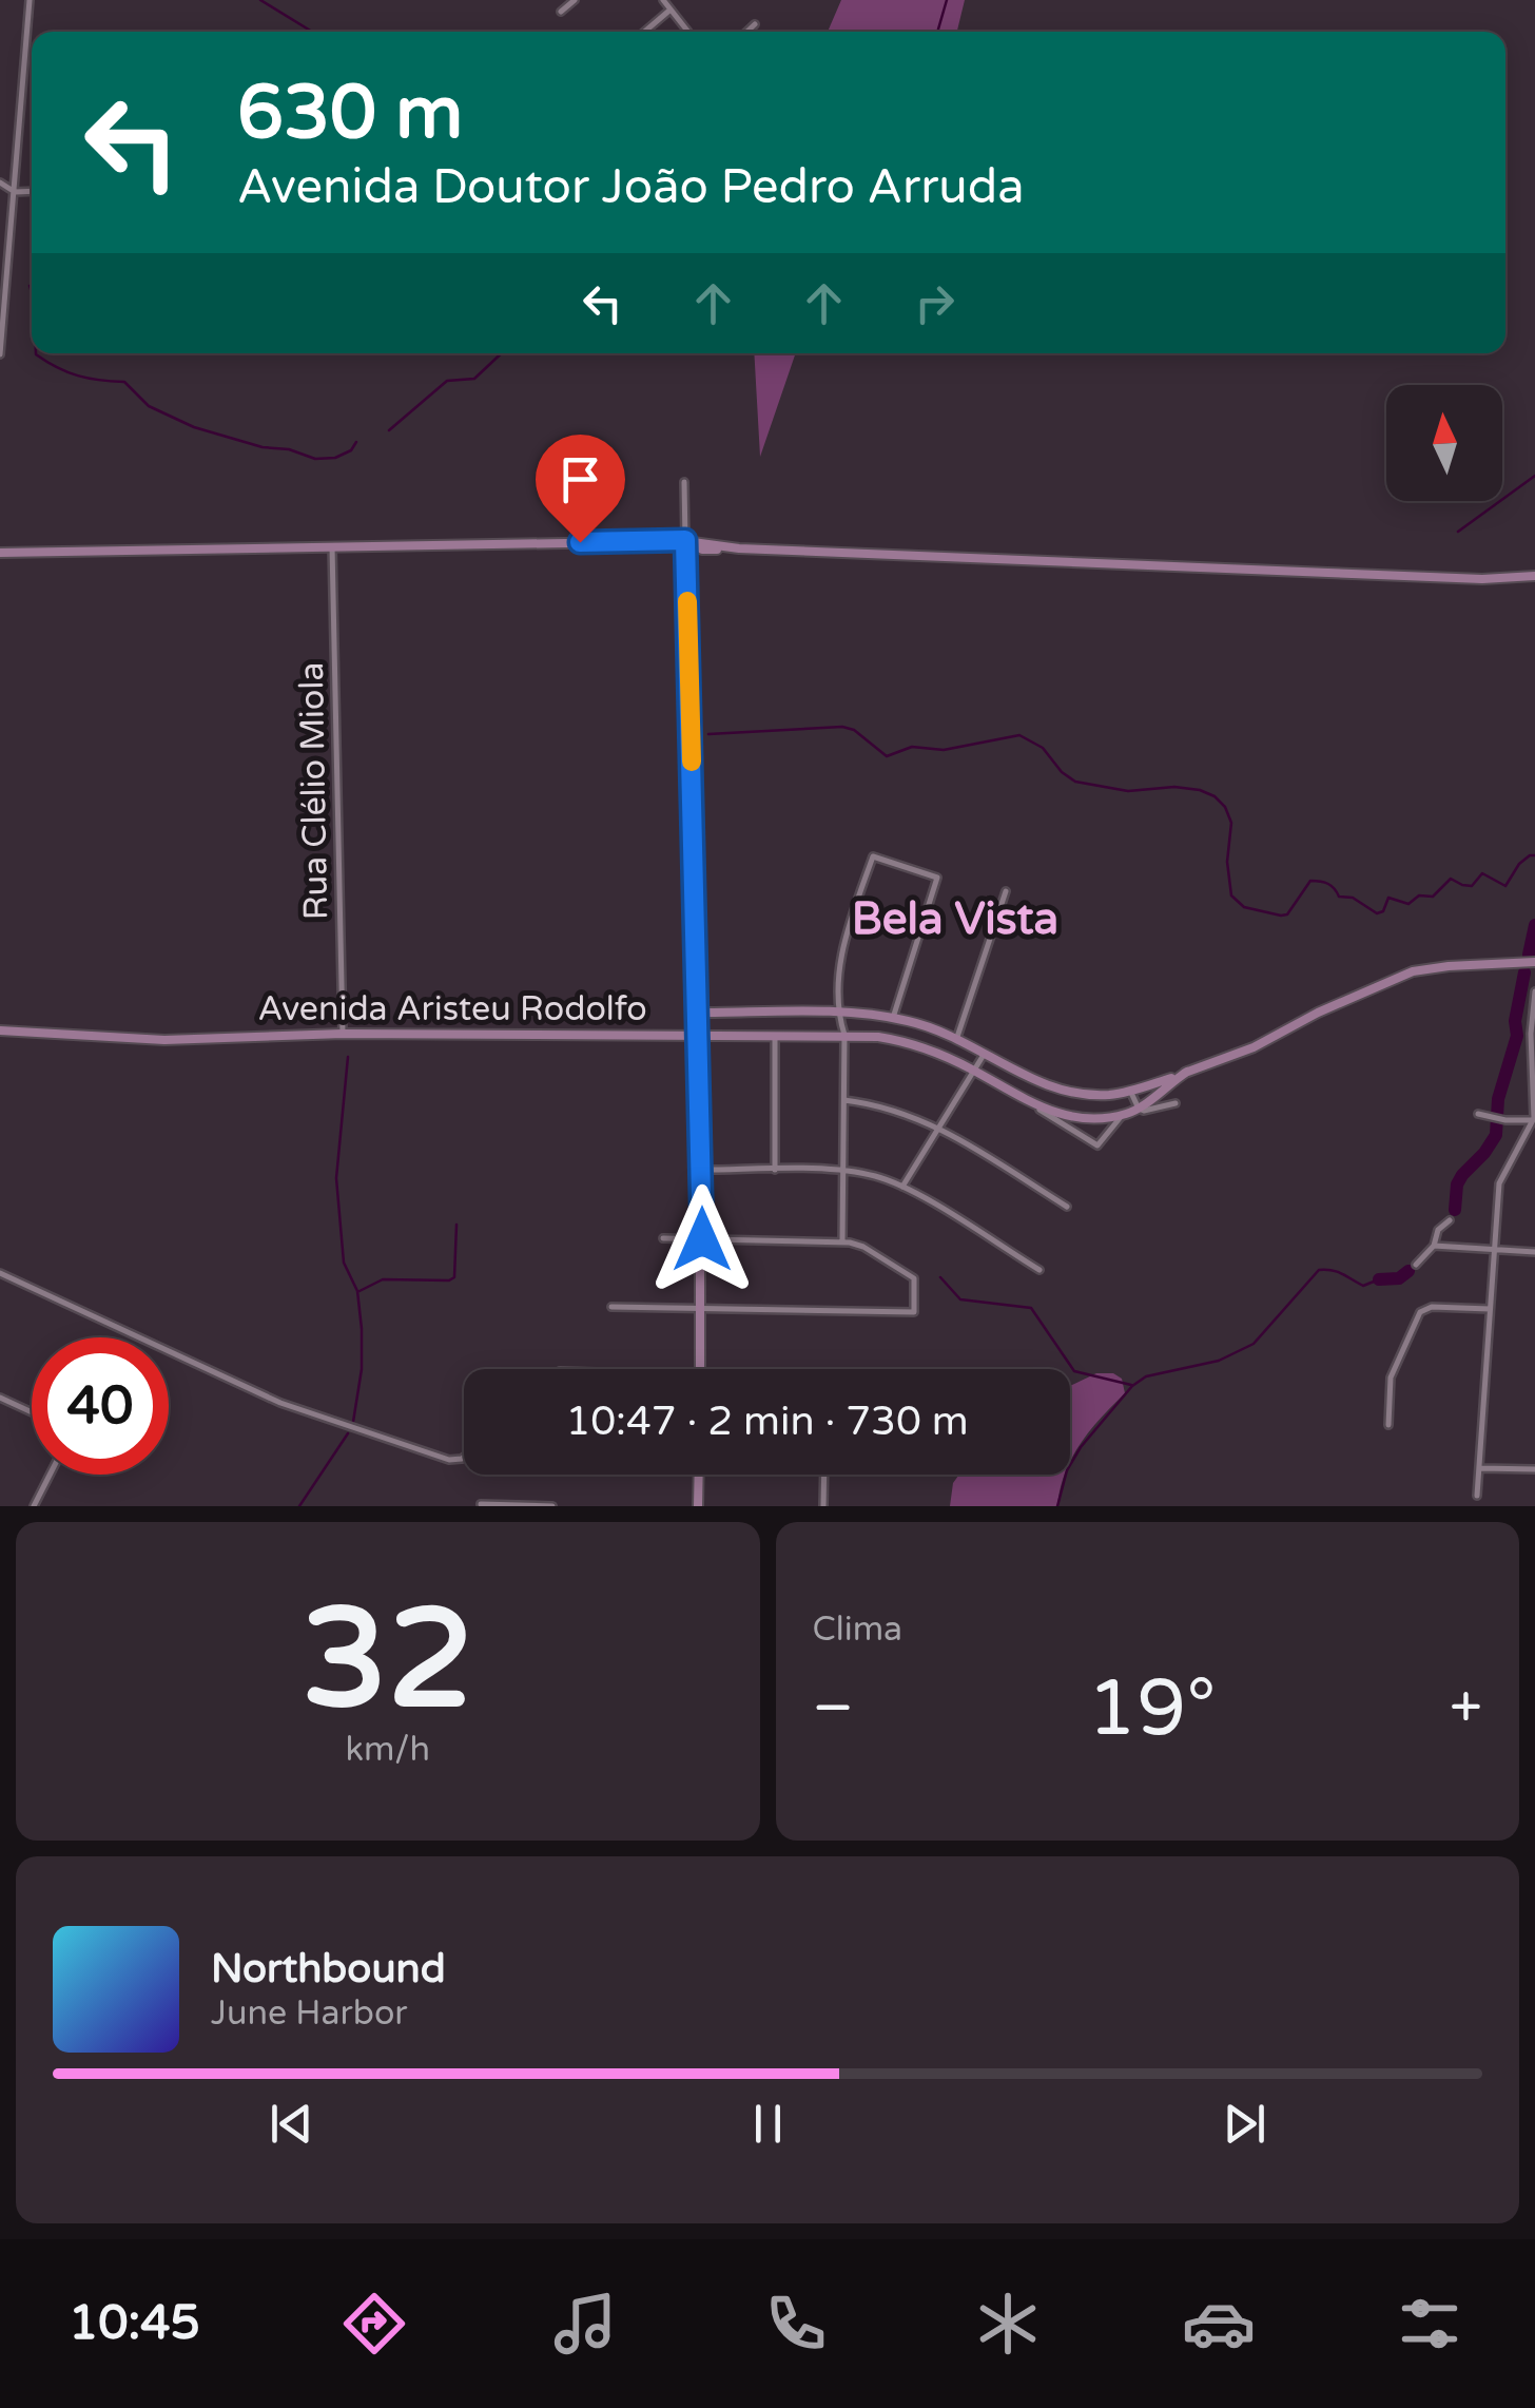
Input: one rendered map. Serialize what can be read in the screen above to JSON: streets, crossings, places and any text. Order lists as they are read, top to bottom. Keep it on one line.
{"streets":{"street":["Rua Clélio Miola","Avenida Aristeu Rodolfo"]},"crossings":[["Rua Clélio Miola","Avenida Aristeu Rodolfo"]],"districts":["Bela Vista"],"north":"top","page":{"turn":["630 m","Avenida Doutor João Pedro Arruda"],"limit":"40","trip":"10:47 · 2 min · 730 m","tile":[["32","km/h"],"Clima"],"heat":["−","19°","+"],"song":["Northbound","June Harbor"],"tabs":"10:45"}}
